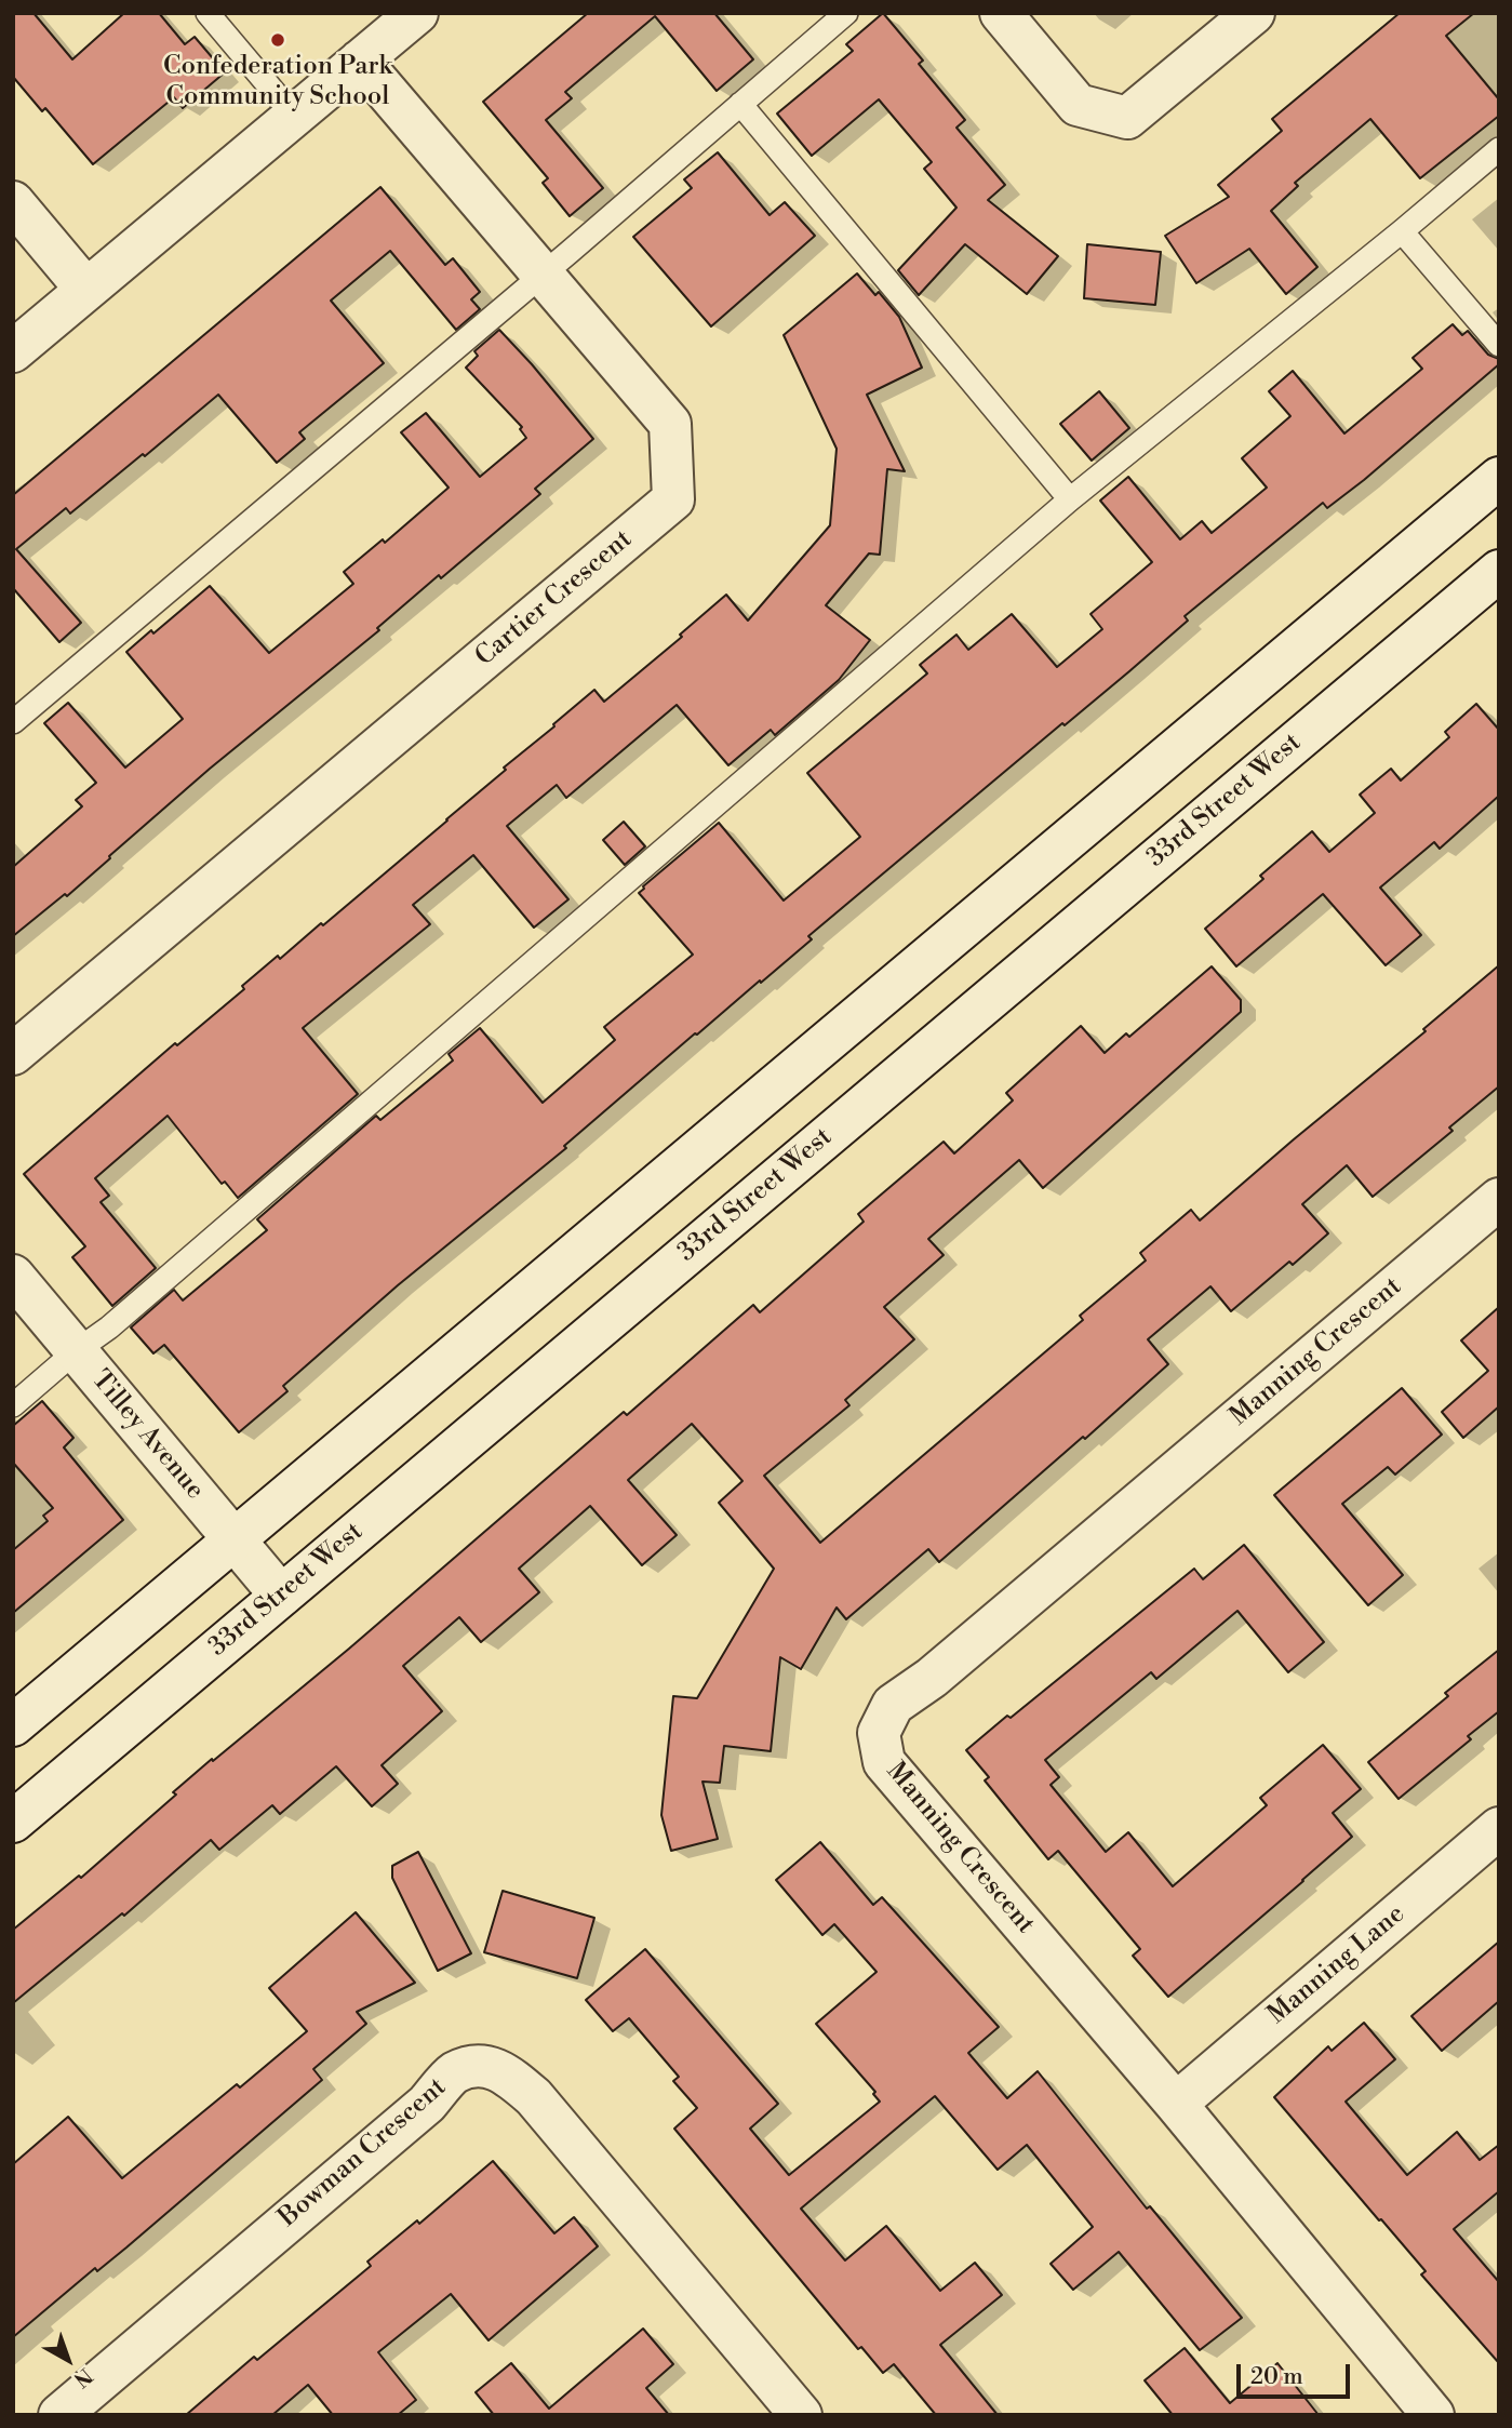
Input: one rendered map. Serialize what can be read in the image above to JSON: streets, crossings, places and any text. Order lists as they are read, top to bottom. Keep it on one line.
{"streets":{"street":["Cartier Crescent","33rd Street West","Manning Crescent","Tilley Avenue","Manning Lane","Bowman Crescent"]},"crossings":[["33rd Street West","Tilley Avenue"],["Manning Crescent","Manning Lane"]],"places":["Confederation Park Community School"],"scale_bar":"20 m","north":"bottom right"}
